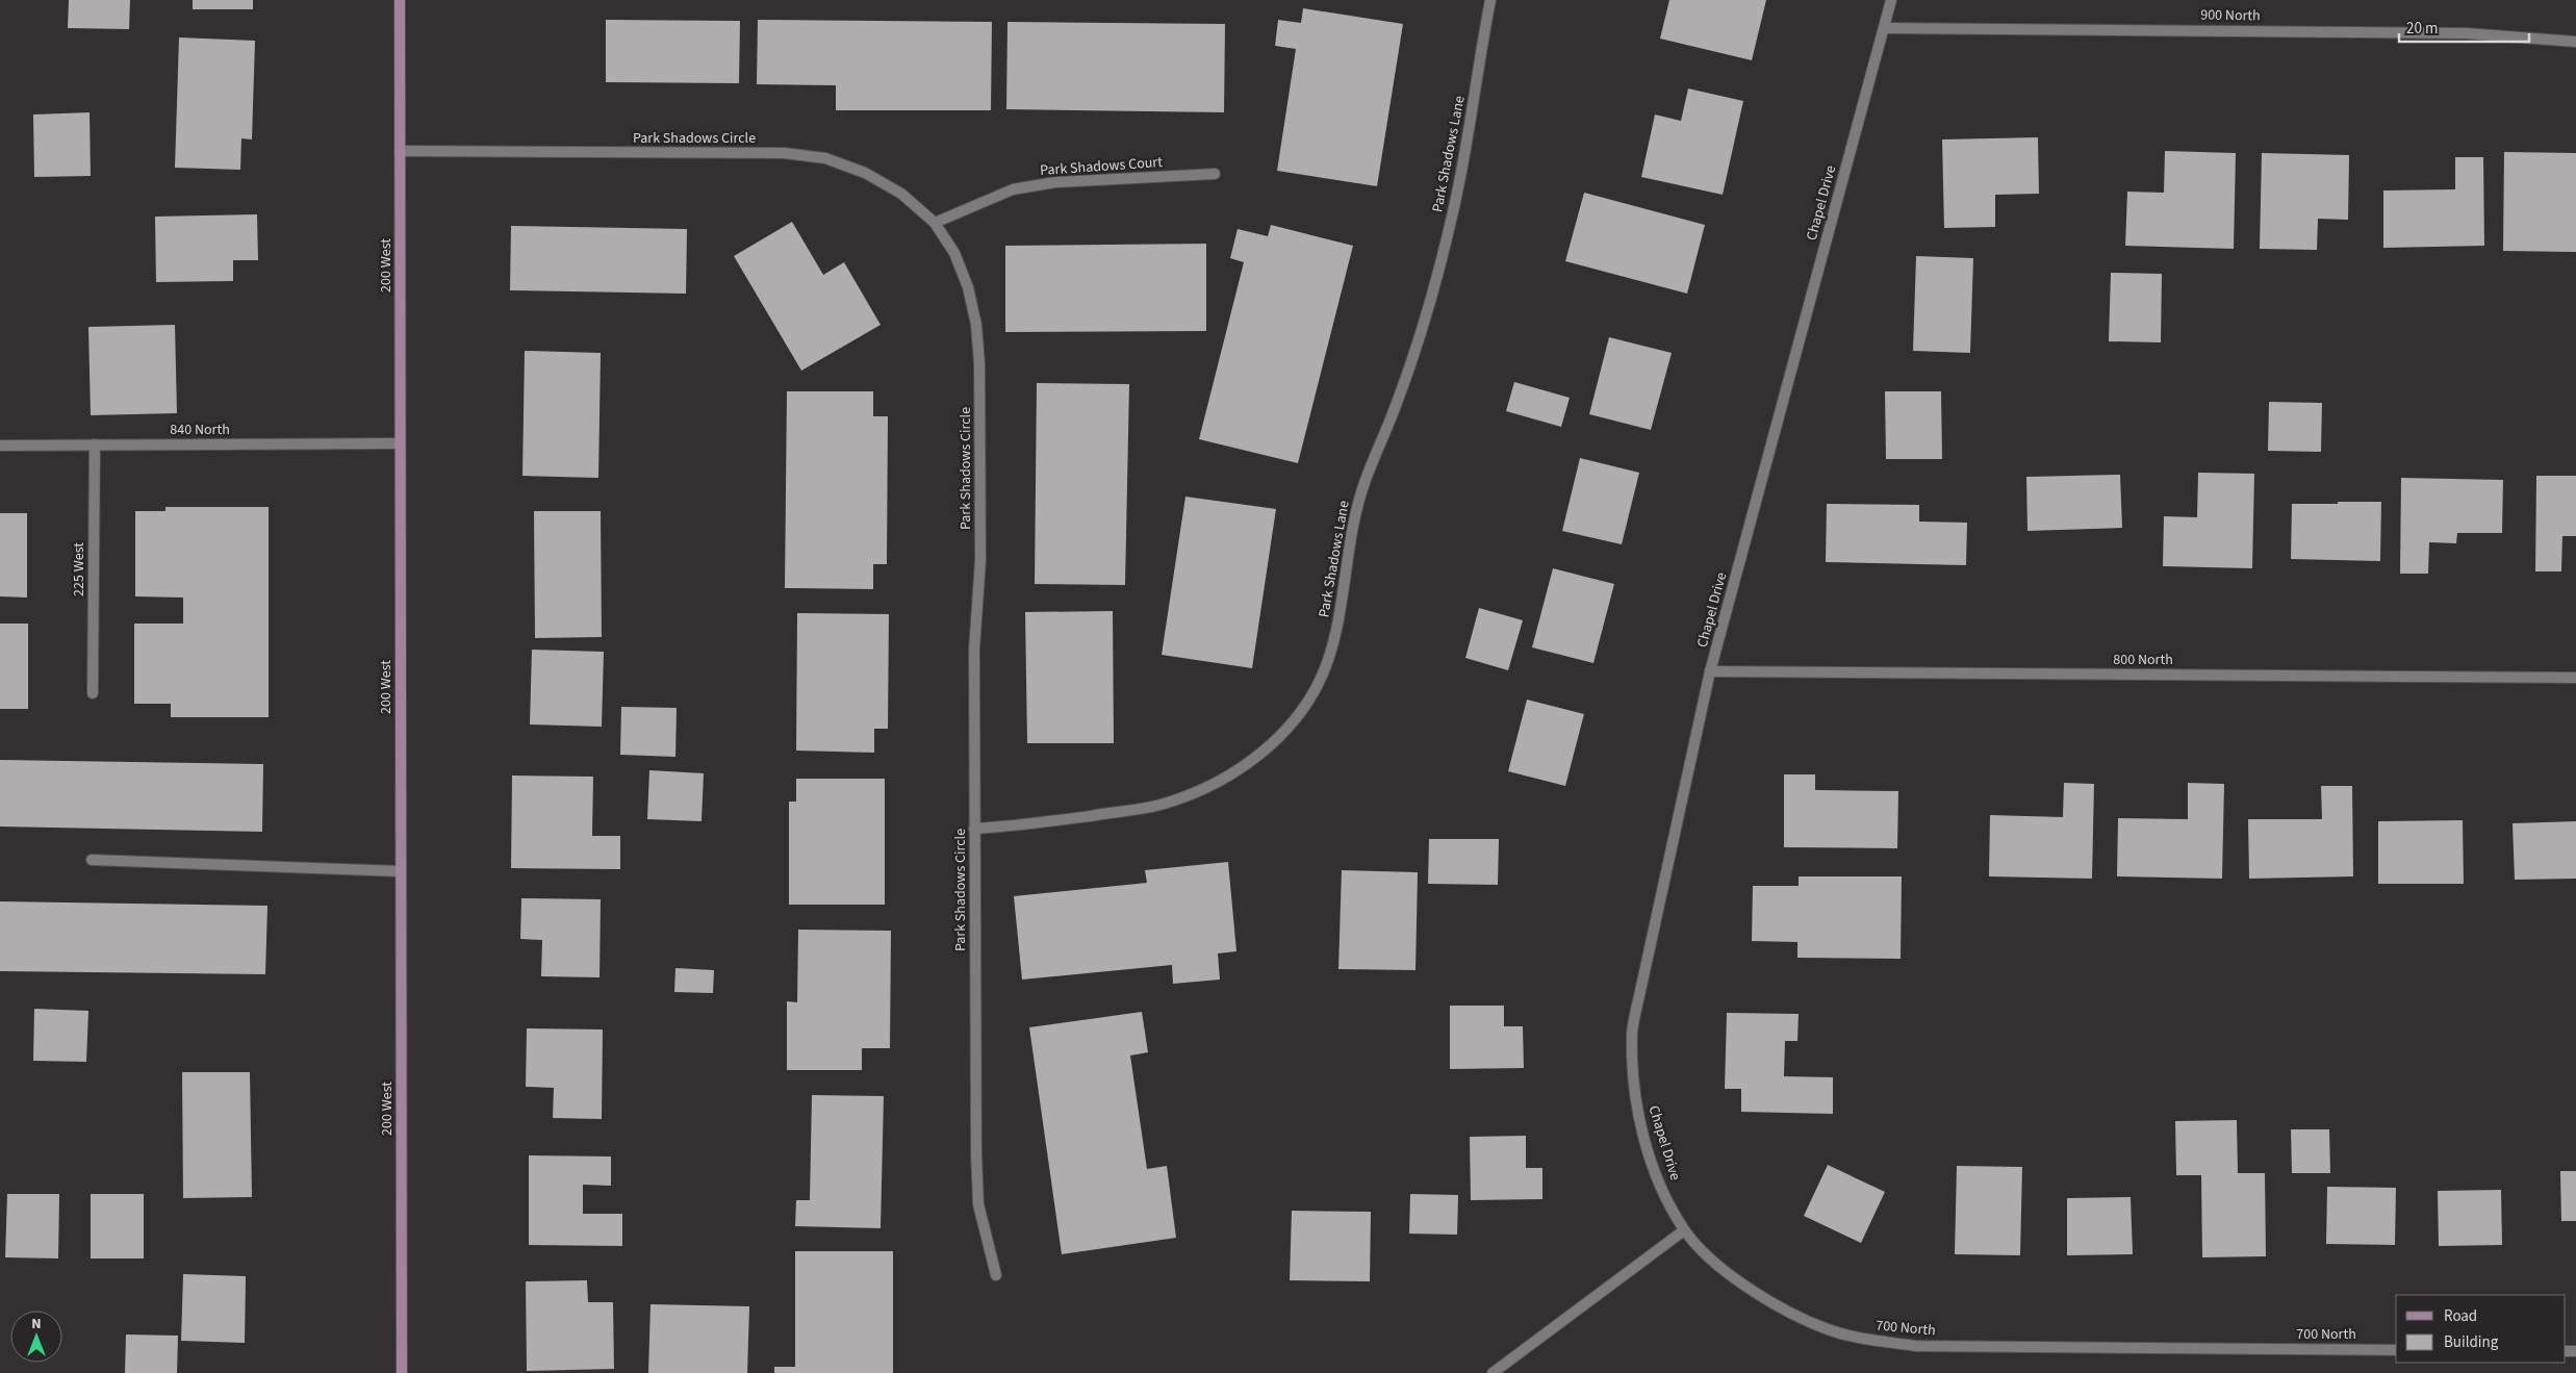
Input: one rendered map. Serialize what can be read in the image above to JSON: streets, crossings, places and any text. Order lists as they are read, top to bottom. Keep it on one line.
{"streets":{"main road":["200 West"],"street":["900 North","Park Shadows Circle","Park Shadows Lane","Park Shadows Court","Chapel Drive","840 North","225 West","800 North","700 North"]},"crossings":[["900 North","Chapel Drive"],["Park Shadows Circle","Park Shadows Lane"],["Park Shadows Circle","Park Shadows Court"],["Park Shadows Circle","200 West"],["Chapel Drive","800 North"],["Chapel Drive","700 North"],["200 West","840 North"],["840 North","225 West"]],"legend":["Road","Building"],"scale_bar":"20 m","north":"top"}
